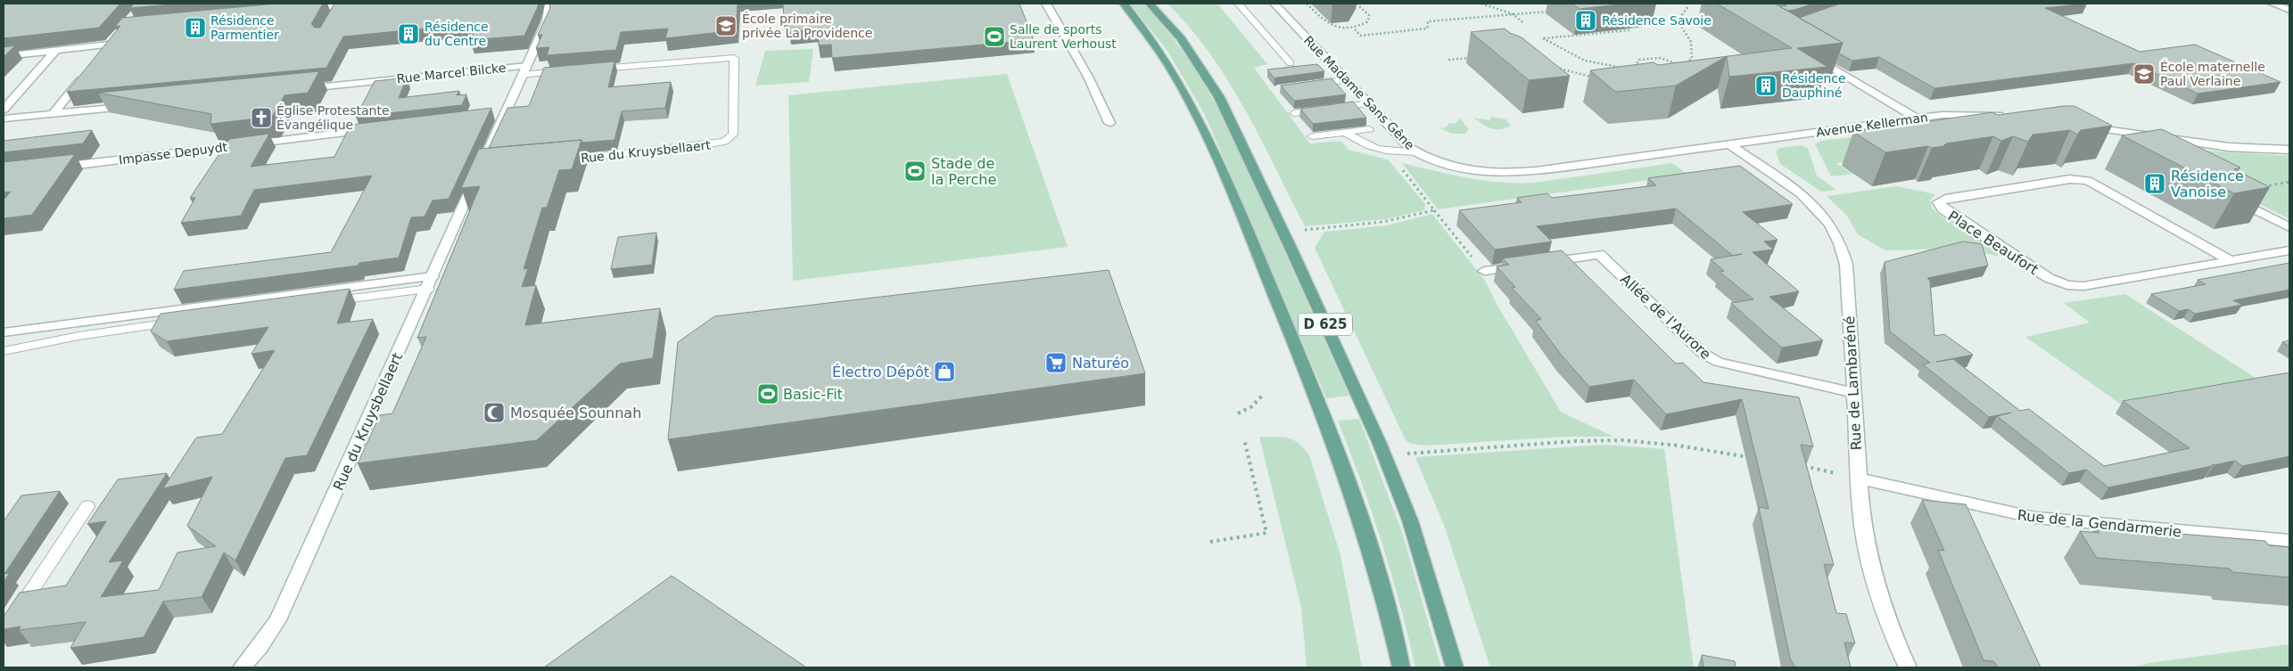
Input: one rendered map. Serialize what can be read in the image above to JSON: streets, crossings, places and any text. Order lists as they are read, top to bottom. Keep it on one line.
{"streets":{"main road":["D 625"],"street":["Rue Marcel Bilcke","Rue Madame Sans Gêne","Avenue Kellerman","Rue du Kruysbellaert","Impasse Depuydt","Place Beaufort","Allée de l'Aurore","Rue de Lambaréné","Rue de la Gendarmerie"]},"crossings":[["Rue Marcel Bilcke","Rue du Kruysbellaert"],["Rue Madame Sans Gêne","Avenue Kellerman"],["Avenue Kellerman","Rue de Lambaréné"],["Allée de l'Aurore","Rue de Lambaréné"],["Rue de Lambaréné","Rue de la Gendarmerie"]],"places":{"building":["Résidence Savoie","Résidence Parmentier","Résidence du Centre","Résidence Dauphiné","Résidence Vanoise"],"school or university":["École primaire privée La Providence","École maternelle Paul Verlaine"],"sports":["Salle de sports Laurent Verhoust","Stade de la Perche","Basic-Fit"],"church":["Église Protestante Évangélique"],"supermarket":["Naturéo"],"shop":["Électro Dépôt"],"mosque":["Mosquée Sounnah"]}}
